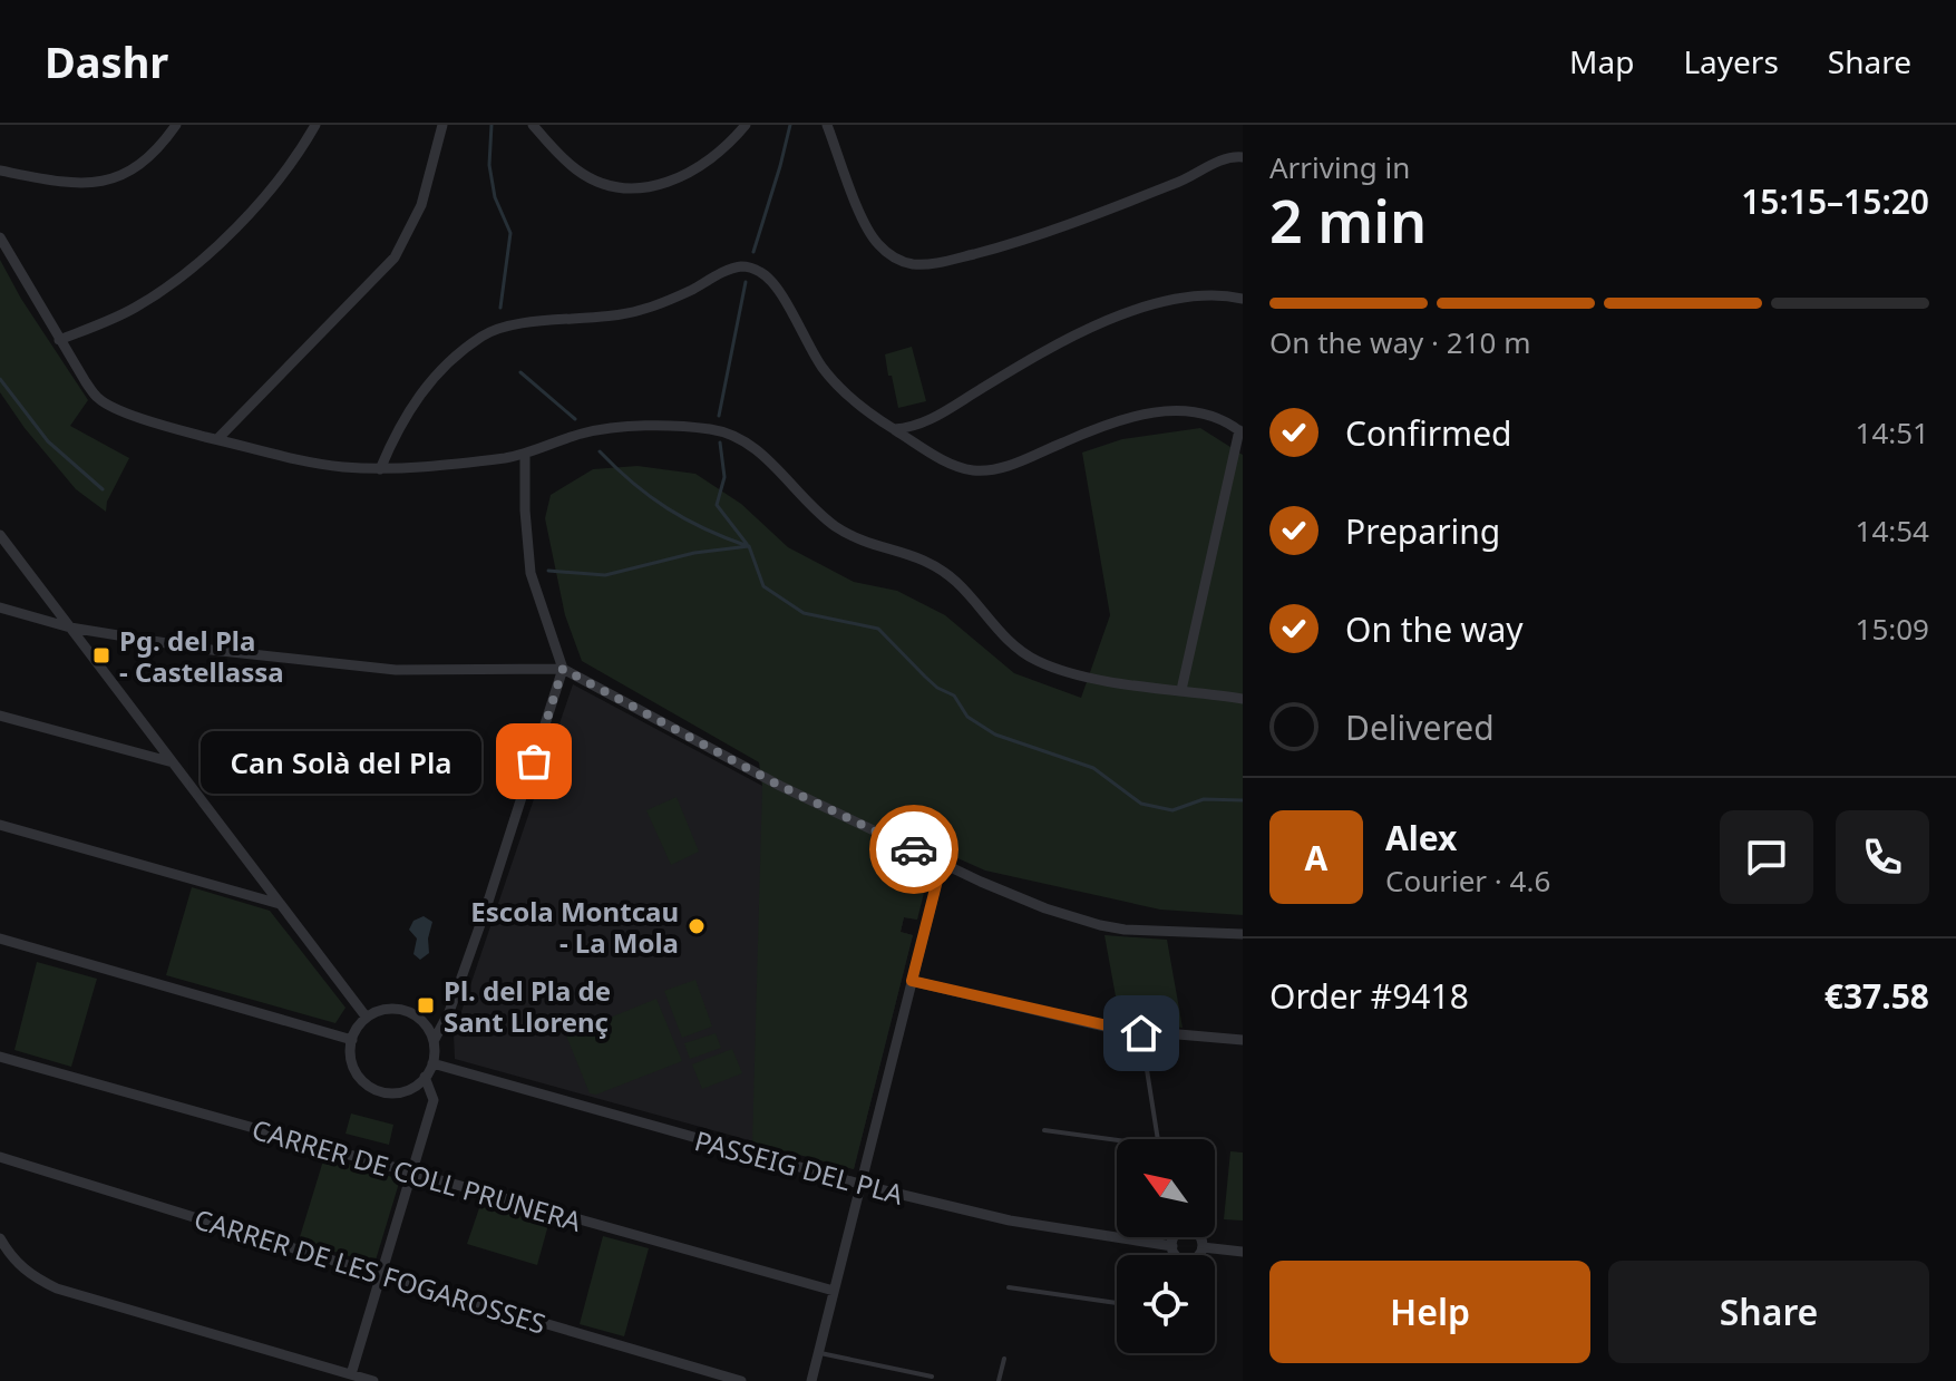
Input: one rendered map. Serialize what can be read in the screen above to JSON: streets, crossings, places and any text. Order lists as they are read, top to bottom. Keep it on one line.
{"streets":{"street":["PASSEIG DEL PLA","CARRER DE COLL PRUNERA","CARRER DE LES FOGAROSSES"]},"places":{"transit":["Pg. del Pla - Castellassa","Pl. del Pla de Sant Llorenç"],"other":["Can Solà del Pla","Escola Montcau - La Mola"]},"north":"top left","page":{"header":"Dashr","nav":["Map","Layers","Share"],"heading":["2 min","Arriving in","15:15–15:20"],"panel":["Alex","Courier · 4.6","Order #9418","€37.58"],"bar":"On the way · 210 m","list":[["Confirmed","14:51"],["Preparing","14:54"],["On the way","15:09"],"Delivered"],"bubble":"Can Solà del Pla","round":"A","buttons":["Help","Share"]}}
